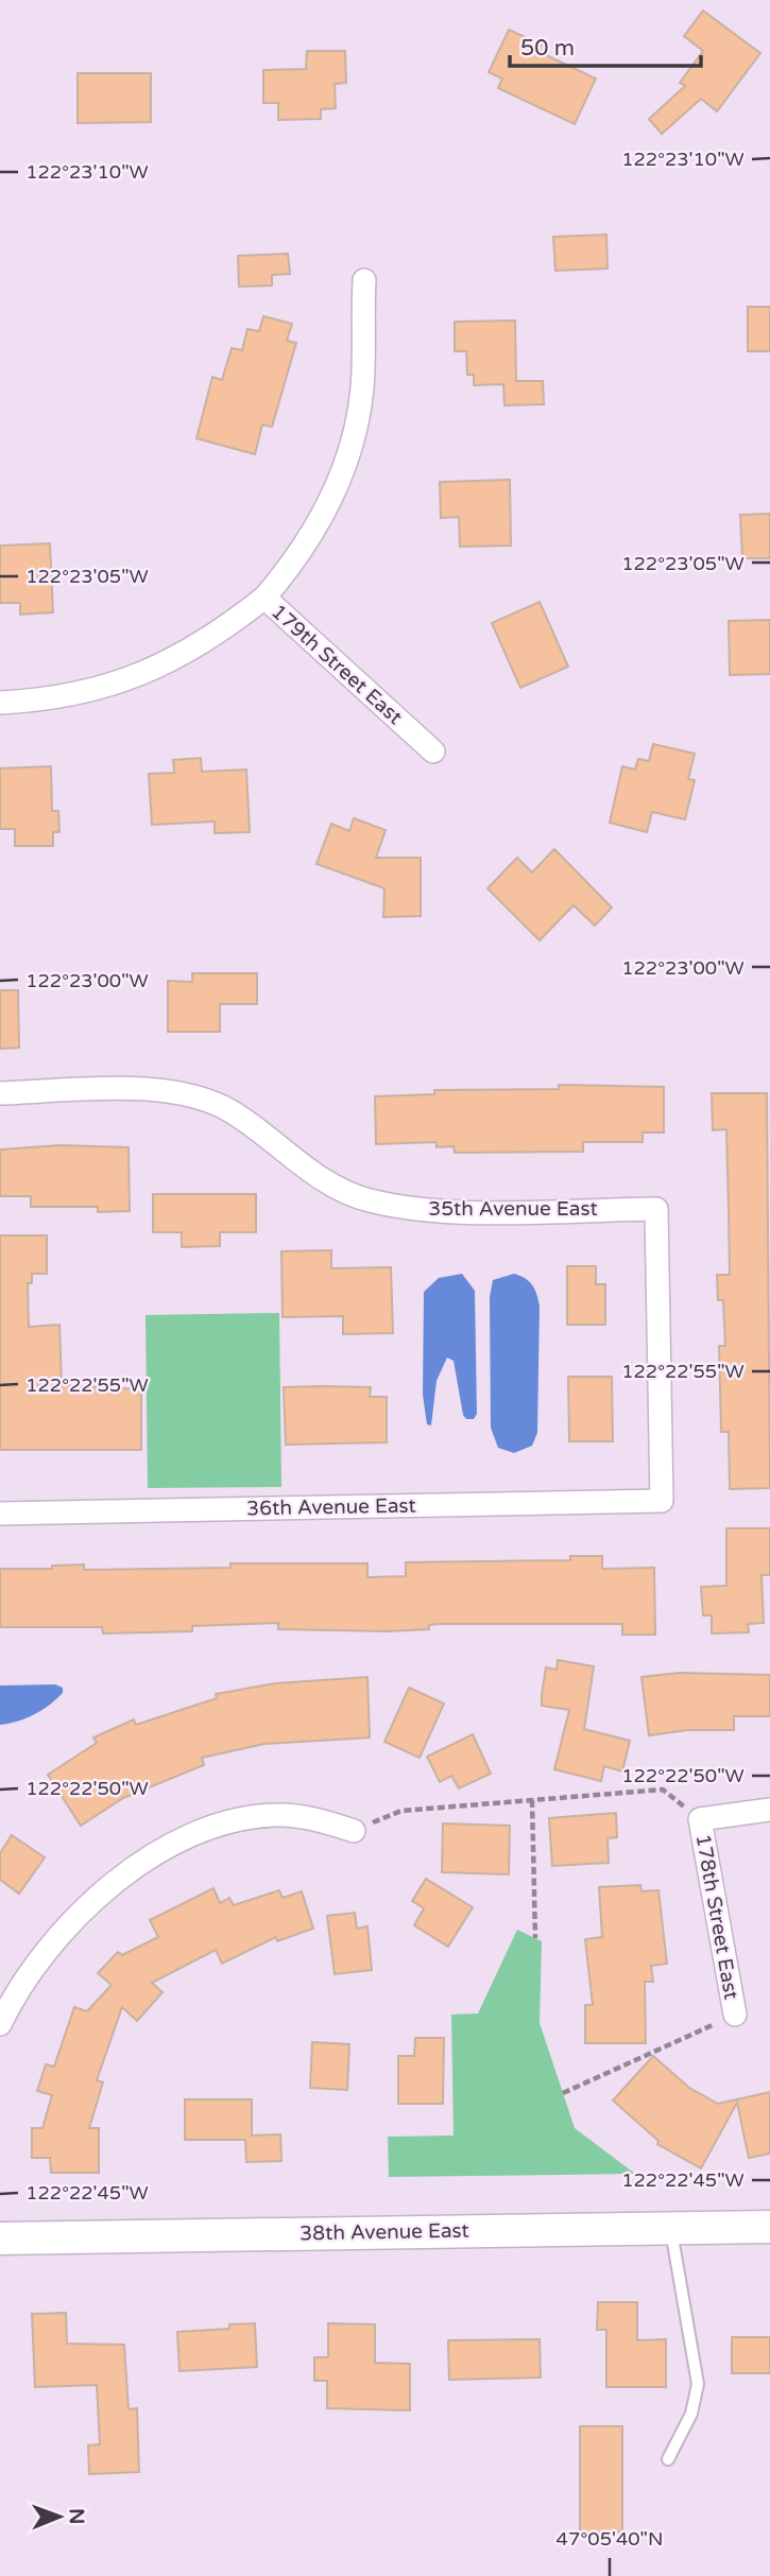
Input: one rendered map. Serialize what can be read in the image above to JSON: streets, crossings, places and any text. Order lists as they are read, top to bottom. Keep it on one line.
{"streets":{"street":["179th Street East","35th Avenue East","36th Avenue East","178th Street East","38th Avenue East"]},"crossings":[["35th Avenue East","36th Avenue East"]],"scale_bar":"50 m","north":"right","coordinates":["122°23'10\"W","122°23'05\"W","122°23'00\"W","122°22'55\"W","122°22'50\"W","122°22'45\"W","47°05'40\"N"]}
